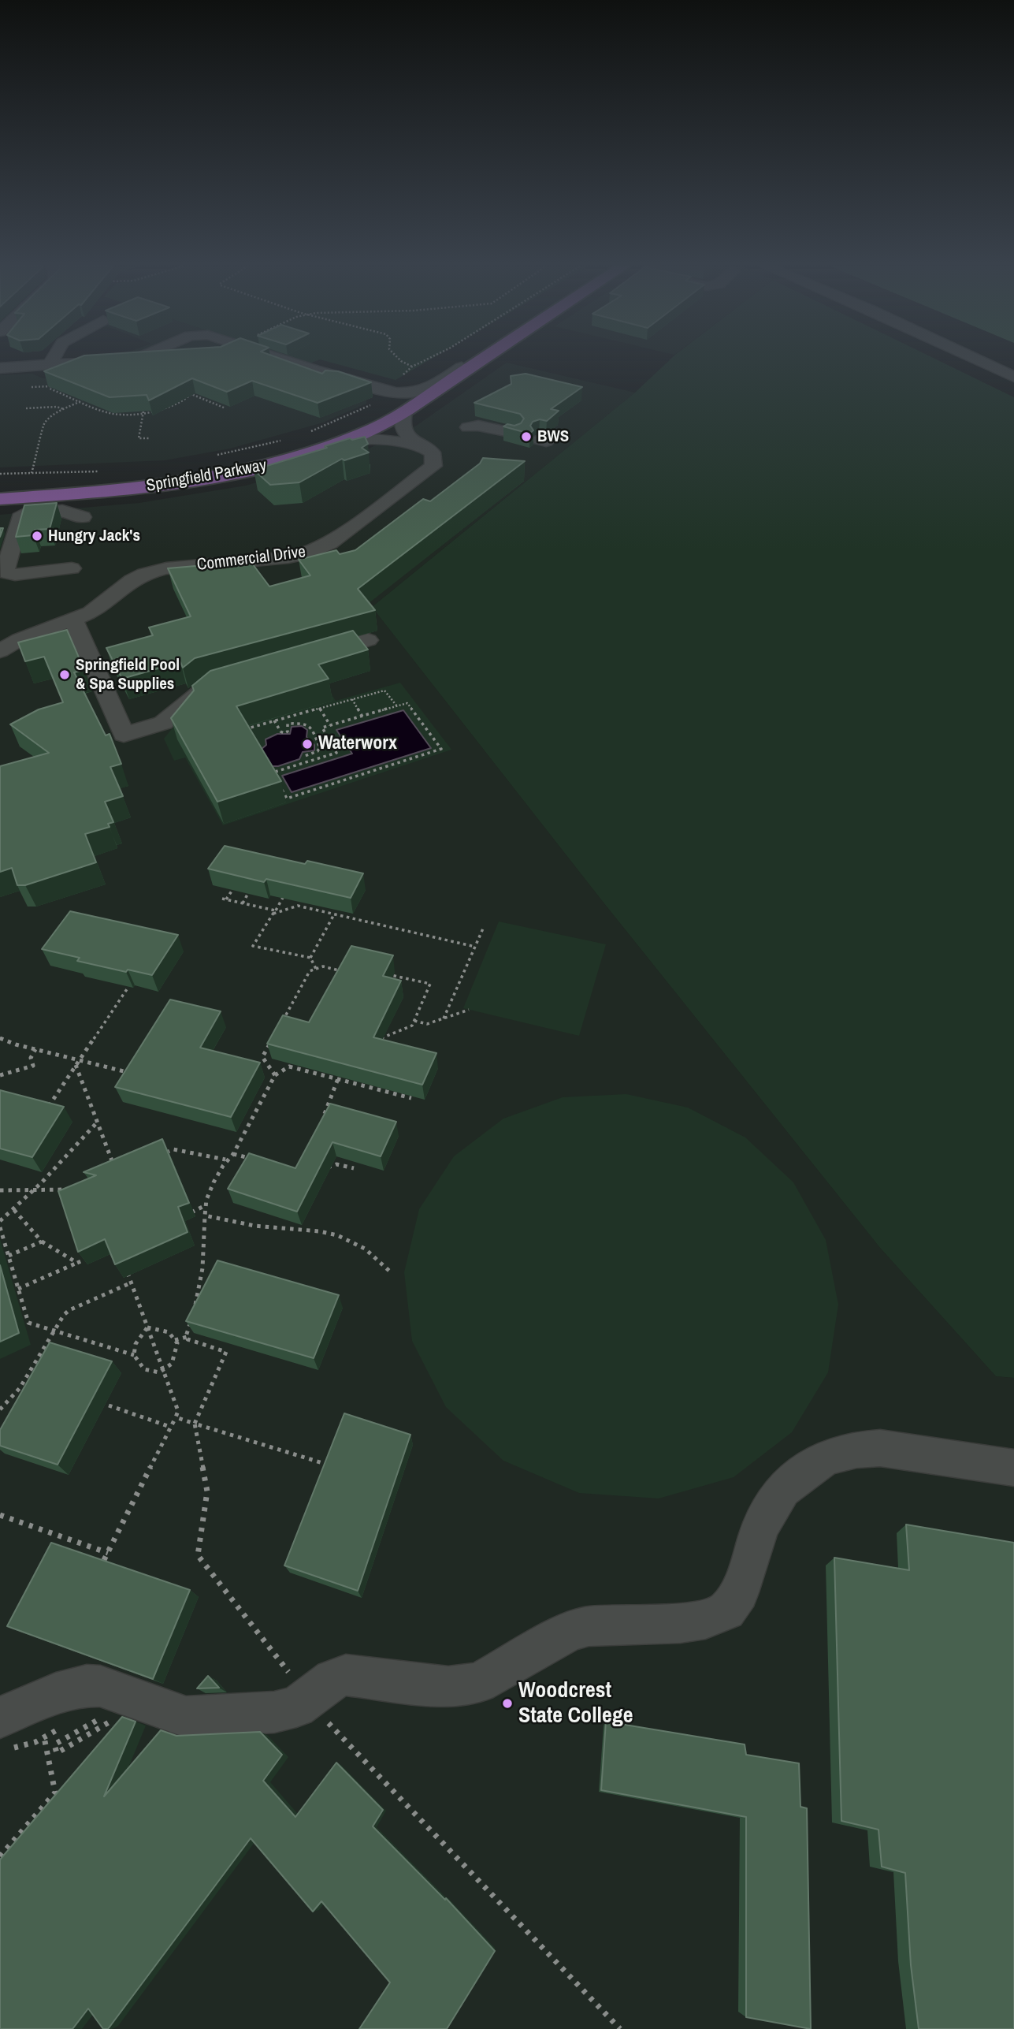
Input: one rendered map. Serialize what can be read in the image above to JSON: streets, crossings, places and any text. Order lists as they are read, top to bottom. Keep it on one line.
{"streets":{"main road":["Springfield Parkway"],"street":["Commercial Drive"]},"crossings":[["Springfield Parkway","Commercial Drive"]],"places":["BWS","Hungry Jack's","Springfield Pool & Spa Supplies","Waterworx","Woodcrest State College"]}
